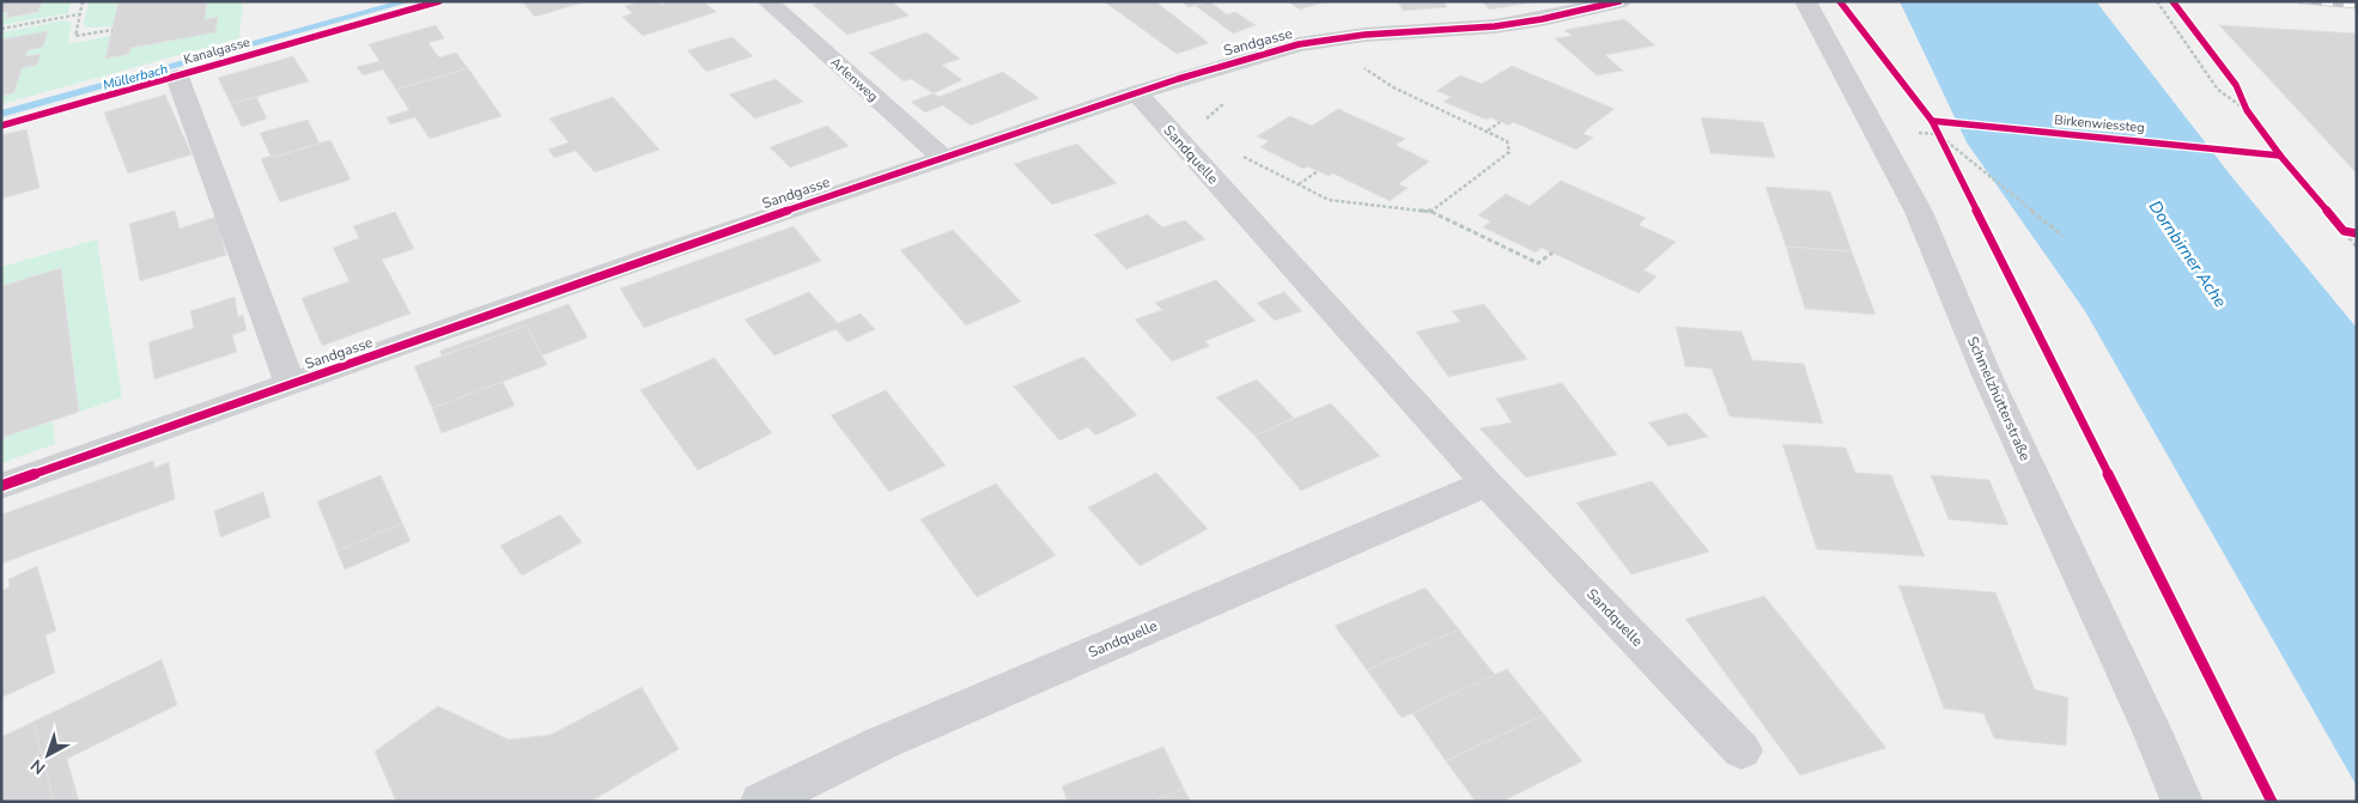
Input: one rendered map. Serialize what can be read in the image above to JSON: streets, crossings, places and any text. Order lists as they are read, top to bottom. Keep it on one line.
{"streets":{"street":["Sandgasse","Kanalgasse","Arlenweg","Sandquelle","Schmelzhütterstraße"],"cycle path":["Birkenwiessteg"]},"crossings":[["Sandgasse","Kanalgasse"],["Sandgasse","Arlenweg"],["Sandgasse","Sandquelle"]],"water":["Müllerbach","Dornbirner Ache"],"north":"bottom left"}
